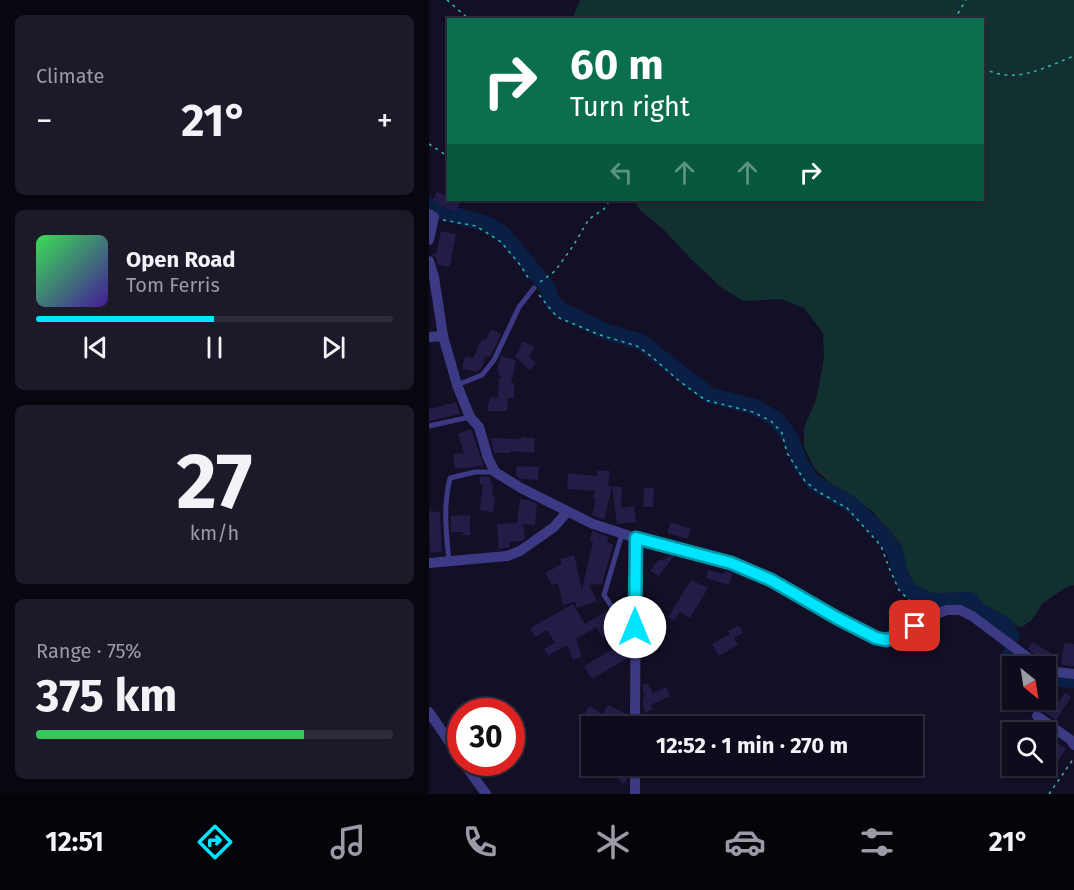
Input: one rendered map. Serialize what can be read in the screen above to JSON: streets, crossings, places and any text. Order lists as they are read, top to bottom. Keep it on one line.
{"north":"bottom right","page":{"tile":["Climate",["27","km/h"],["Range · 75%","375 km"]],"turn":["60 m","Turn right"],"heat":["−","21°","+"],"song":["Open Road","Tom Ferris"],"limit":"30","trip":"12:52 · 1 min · 270 m","tabs":["12:51","21°"]}}
